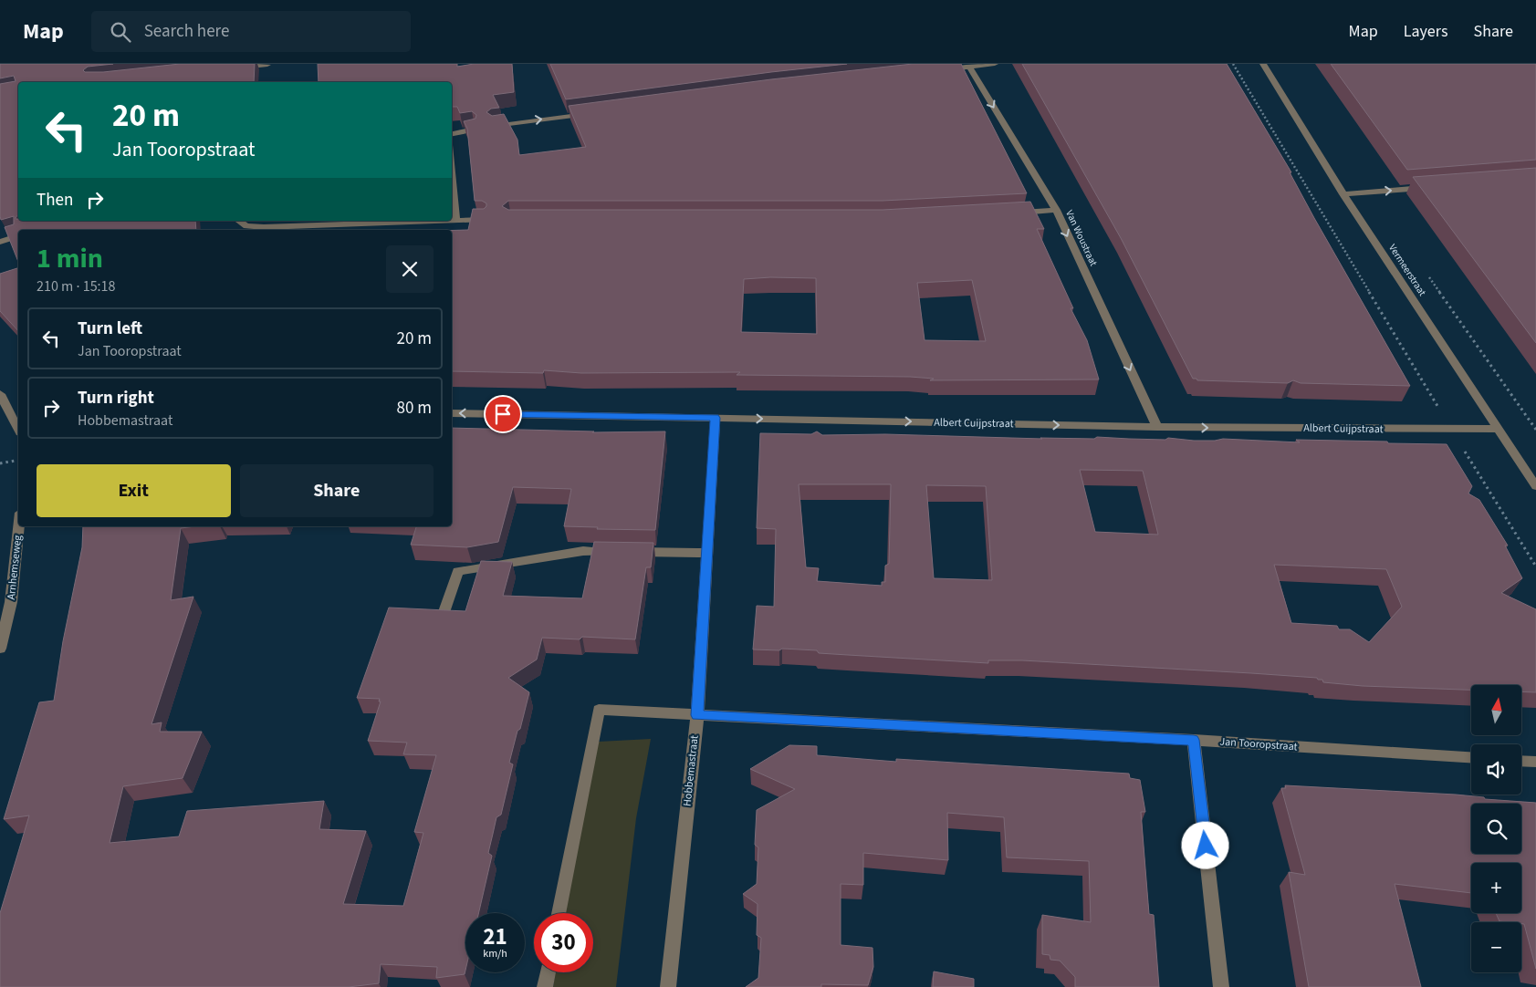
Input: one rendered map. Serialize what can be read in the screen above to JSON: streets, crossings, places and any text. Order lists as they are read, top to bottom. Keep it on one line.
{"streets":{"street":["Van Woustraat","Vermeerstraat","Albert Cuijpstraat","Arnhemseweg","Jan Tooropstraat","Hobbemastraat"]},"crossings":[["Van Woustraat","Albert Cuijpstraat"],["Vermeerstraat","Albert Cuijpstraat"],["Albert Cuijpstraat","Hobbemastraat"],["Jan Tooropstraat","Hobbemastraat"]],"one_way":["Van Woustraat"],"north":"top","page":{"header":"Map","search":"Search here","nav":["Map","Layers","Share"],"turn":["20 m","Jan Tooropstraat"],"then":"Then","heading":["1 min","210 m · 15:18"],"list":[{"name":"Turn left","note":"Jan Tooropstraat","value":"20 m"},{"name":"Turn right","note":"Hobbemastraat","value":"80 m"}],"buttons":["Exit","Share"],"map_buttons":["+","−"],"speed":"21 km/h","limit":"30"}}
